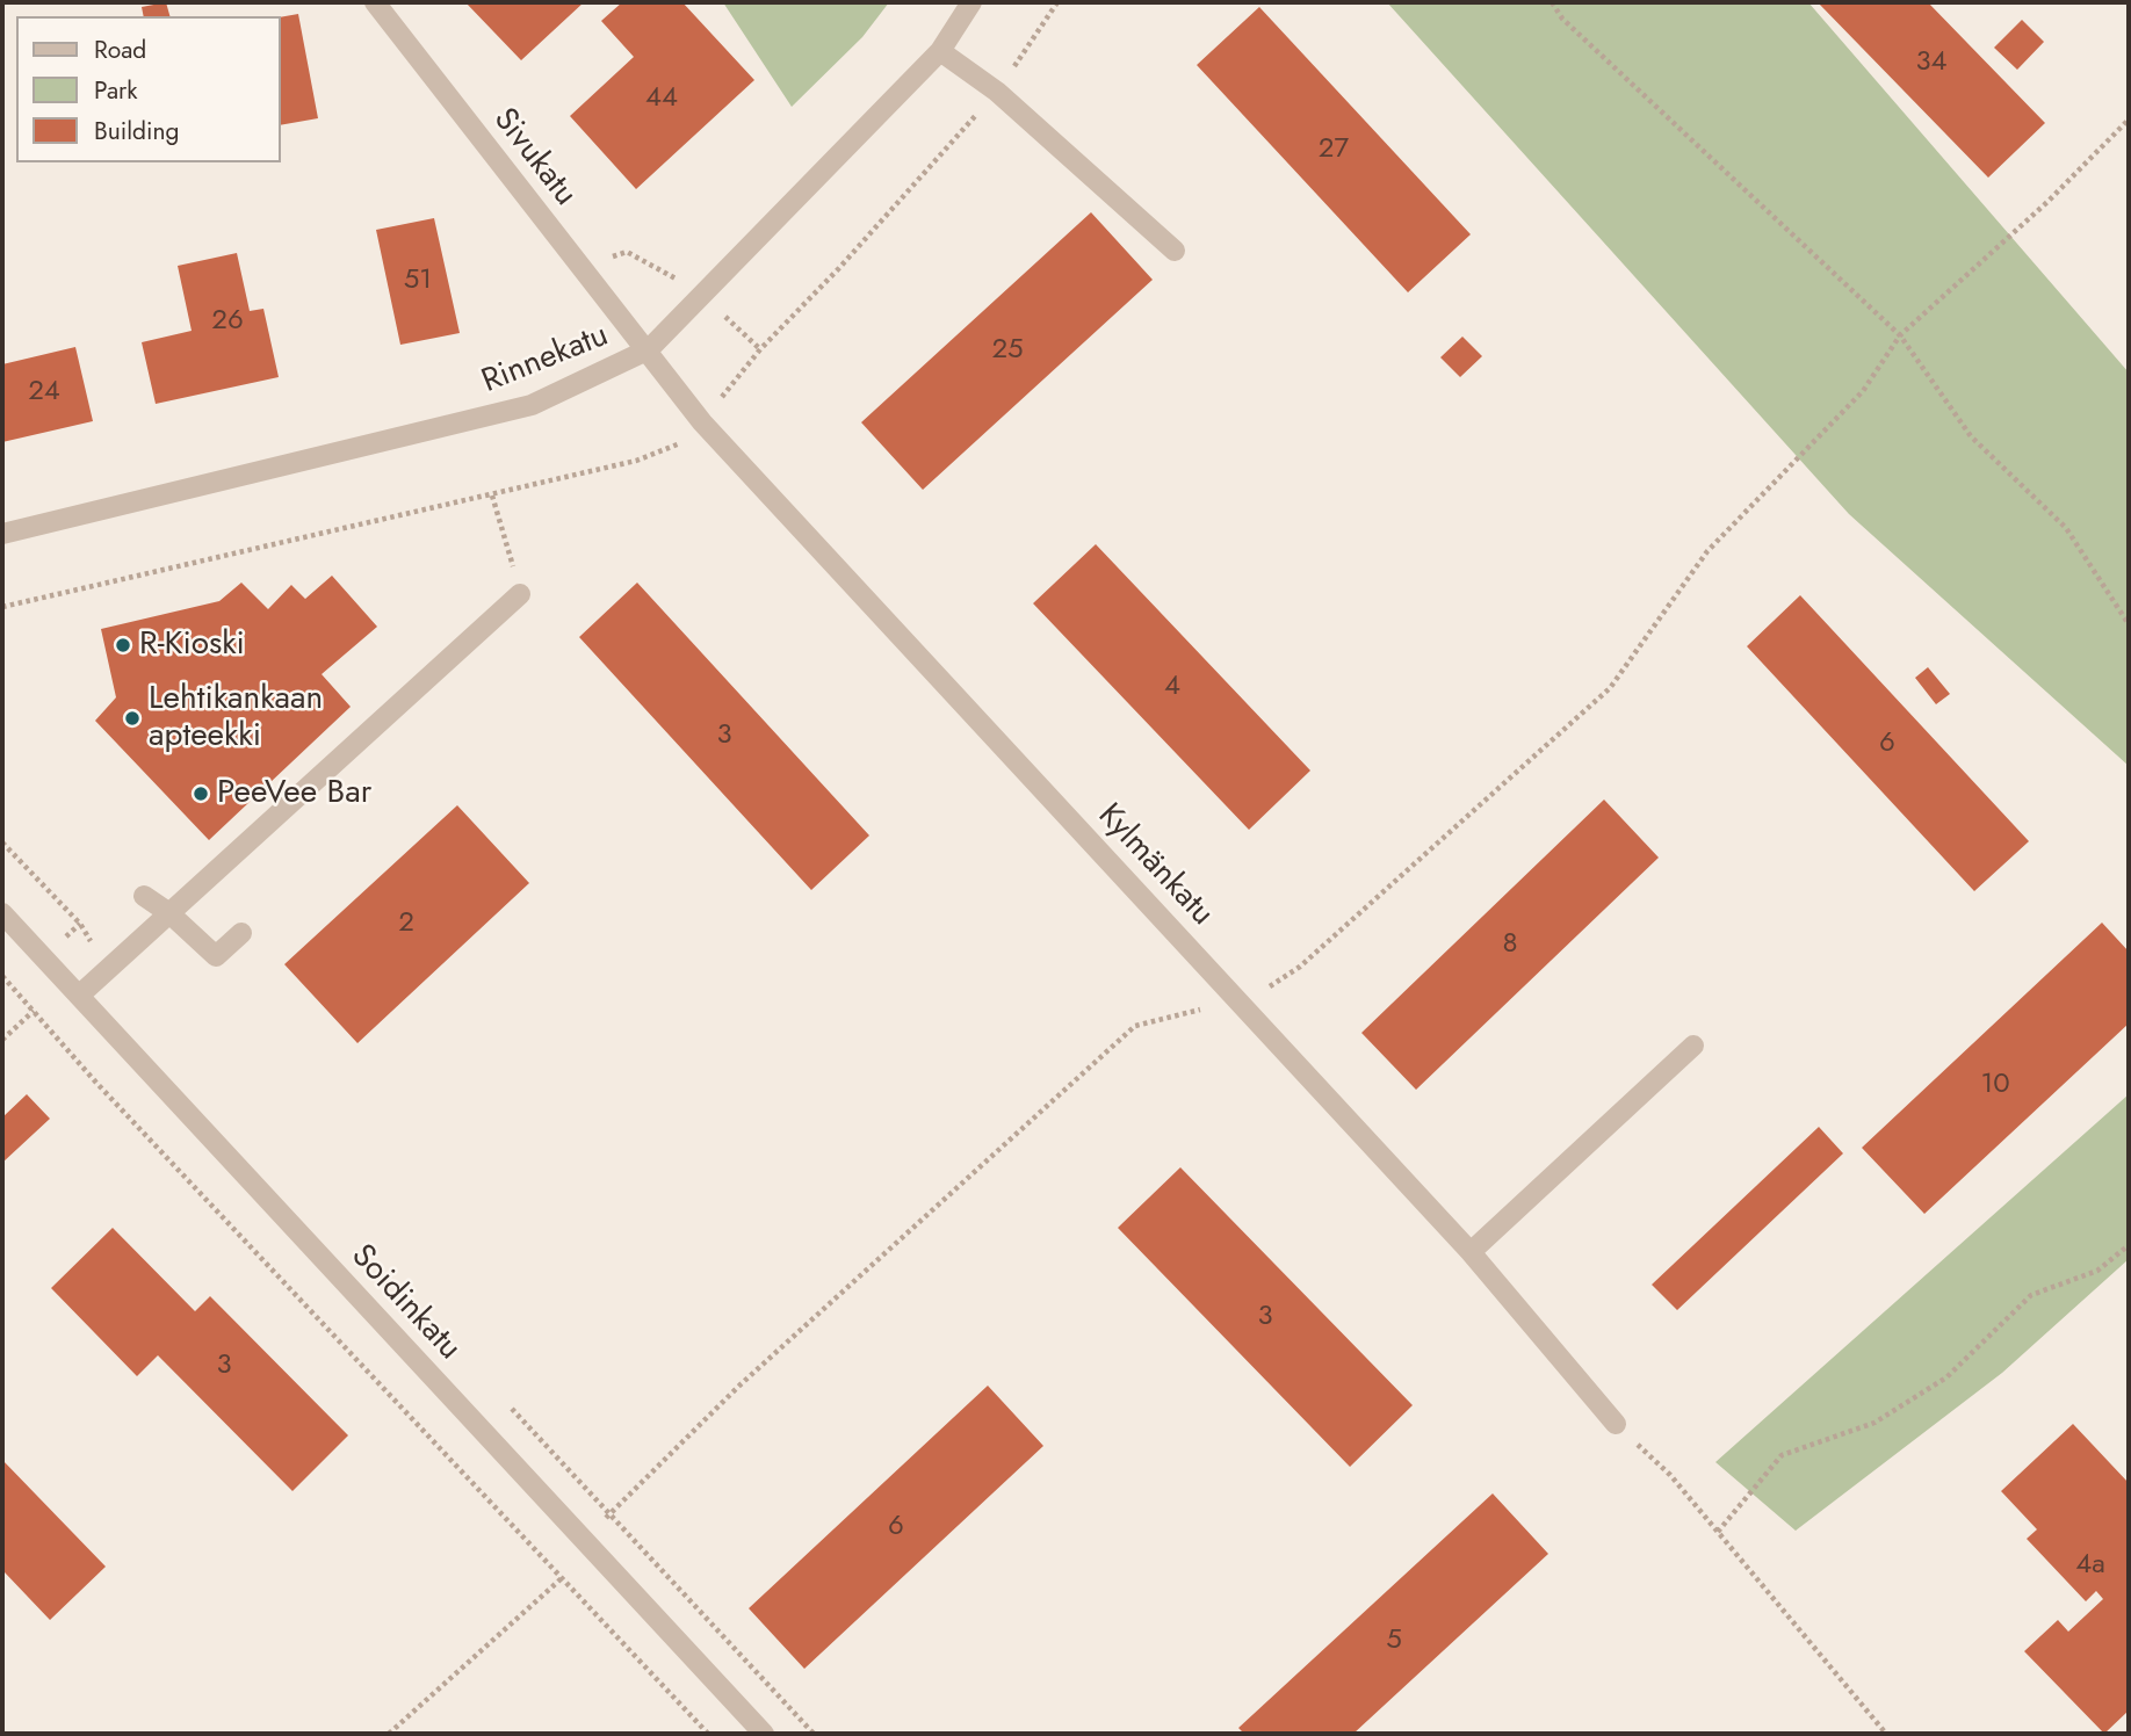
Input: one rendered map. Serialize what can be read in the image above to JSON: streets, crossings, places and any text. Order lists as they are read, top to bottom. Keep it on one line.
{"streets":{"street":["Sivukatu","Rinnekatu","Kylmänkatu","Soidinkatu"]},"crossings":[["Sivukatu","Rinnekatu"],["Sivukatu","Kylmänkatu"],["Rinnekatu","Kylmänkatu"]],"places":["R-Kioski","Lehtikankaan apteekki","PeeVee Bar"],"house_numbers":["34","44","27","51","26","25","24","4","3","6","2","8","10","3","3","6","4a","5"],"legend":["Road","Park","Building"]}
